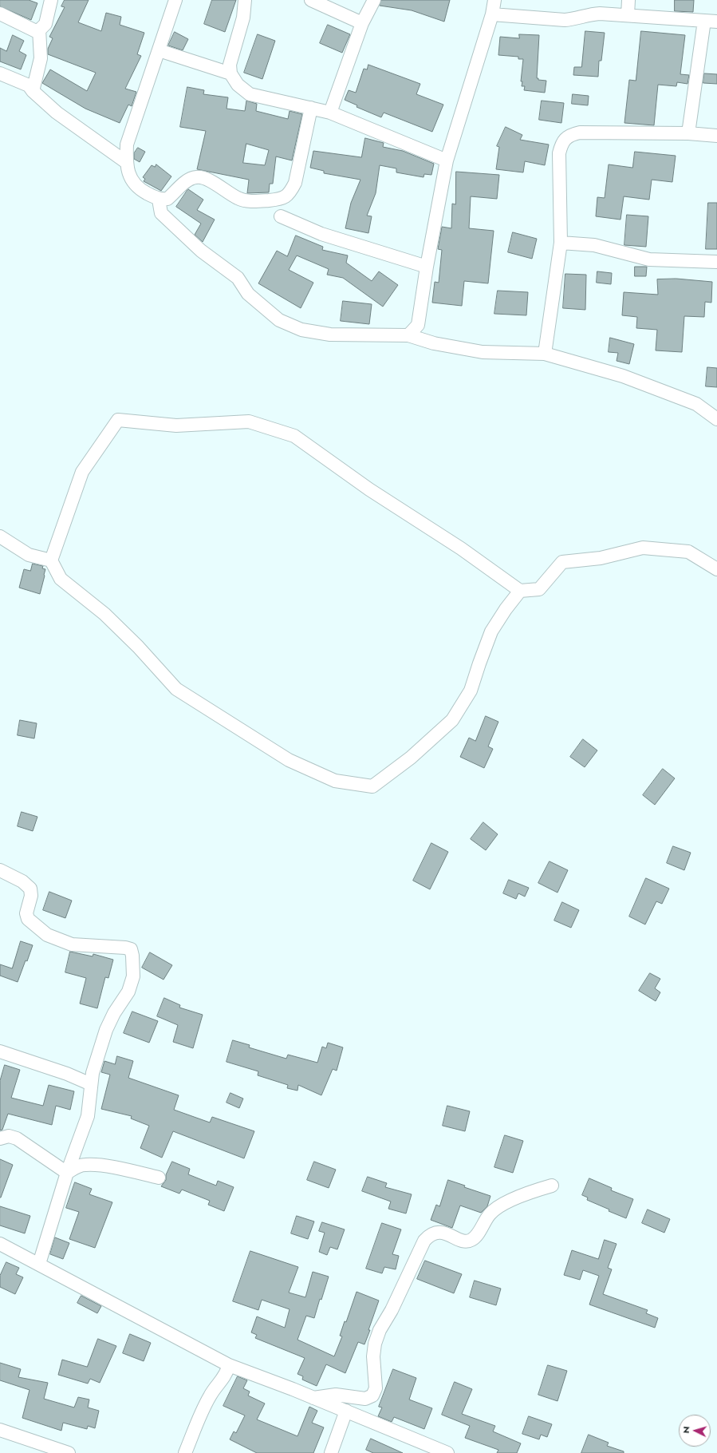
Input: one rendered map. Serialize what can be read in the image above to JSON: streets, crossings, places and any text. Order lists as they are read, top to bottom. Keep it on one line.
{"north":"left"}
